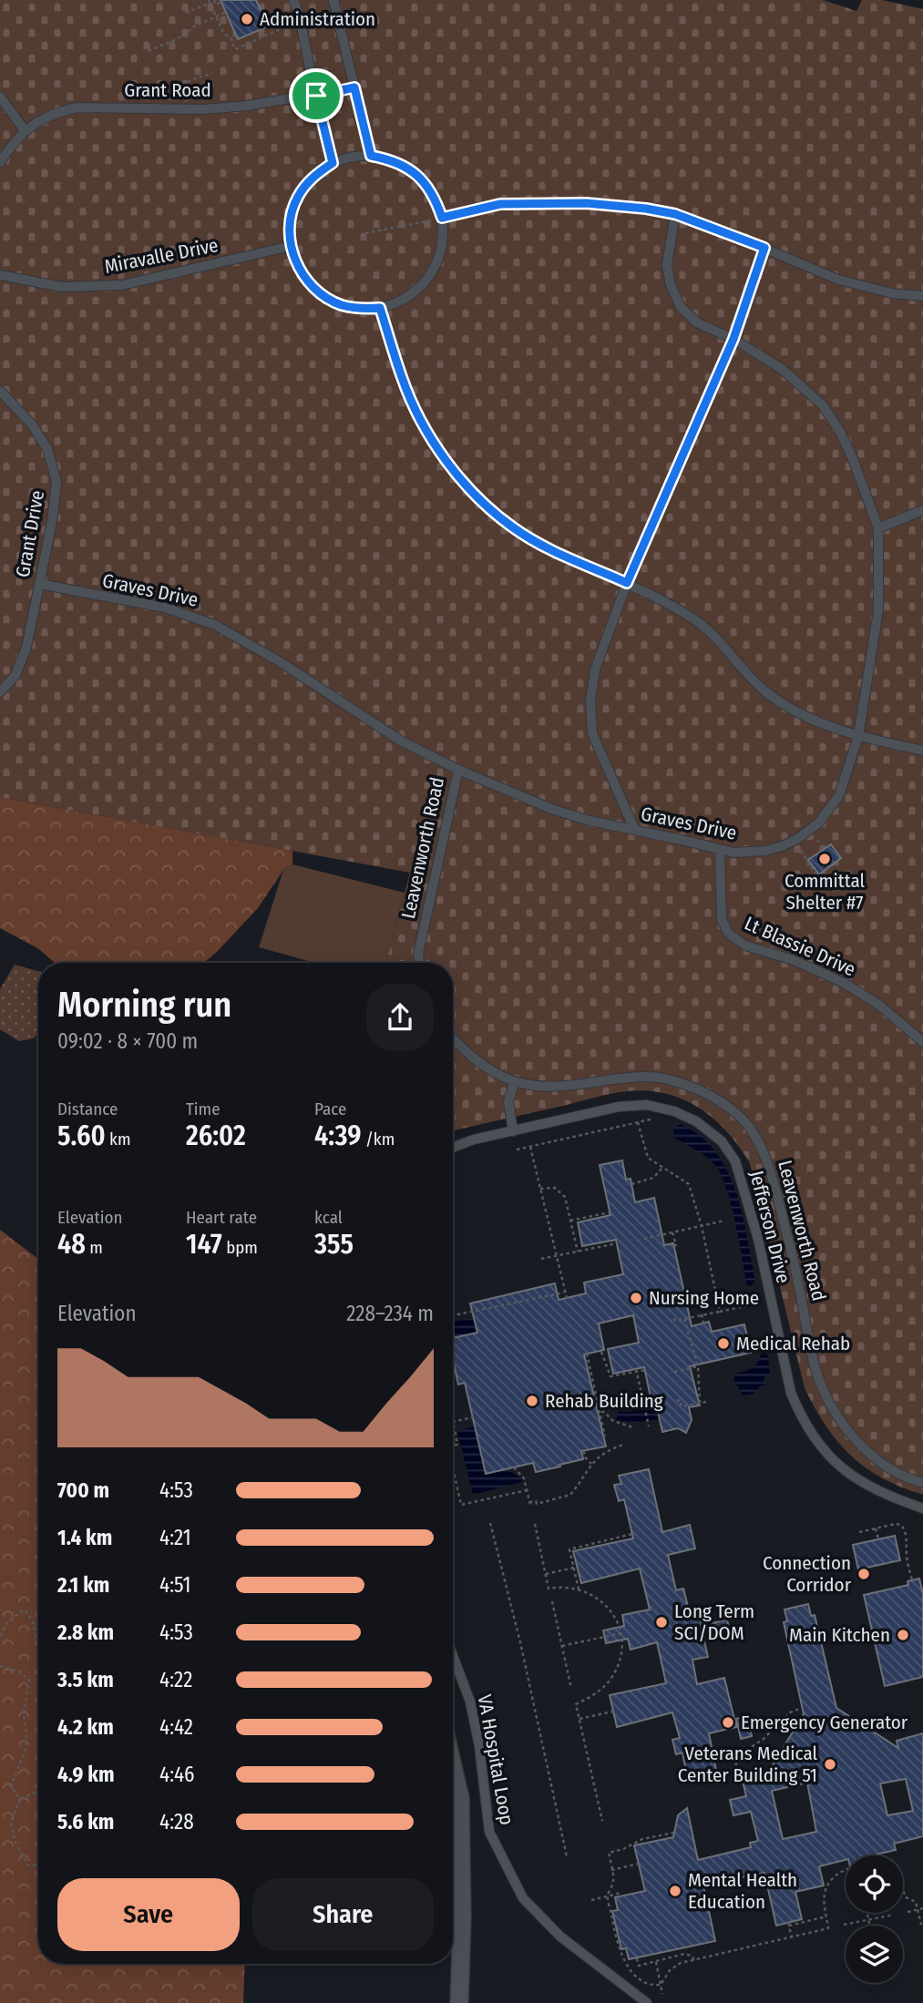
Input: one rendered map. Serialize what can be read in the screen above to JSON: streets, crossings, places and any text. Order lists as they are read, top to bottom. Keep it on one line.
{"streets":{"lane":["Grant Road","Miravalle Drive","Grant Drive","Graves Drive","Leavenworth Road","Lt Blassie Drive","Jefferson Drive","VA Hospital Loop"]},"crossings":[["Grant Drive","Graves Drive"],["Graves Drive","Leavenworth Road"],["Graves Drive","Lt Blassie Drive"]],"places":["Administration","Committal Shelter #7","Nursing Home","Medical Rehab","Rehab Building","Connection Corridor","Long Term SCI/DOM","Main Kitchen","Emergency Generator","Veterans Medical Center Building 51","Mental Health Education"],"page":{"heading":["Morning run","09:02 · 8 × 700 m"],"stats":[["Distance","5.60 km"],["Time","26:02"],["Pace","4:39 /km"],["Elevation","48 m"],["Heart rate","147 bpm"],["kcal","355"]],"chart":["Elevation","228–234 m"],"list":[{"name":"700 m","note":"4:53"},{"name":"1.4 km","note":"4:21"},{"name":"2.1 km","note":"4:51"},{"name":"2.8 km","note":"4:53"},{"name":"3.5 km","note":"4:22"},{"name":"4.2 km","note":"4:42"},{"name":"4.9 km","note":"4:46"},{"name":"5.6 km","note":"4:28"}],"buttons":["Save","Share"]}}
